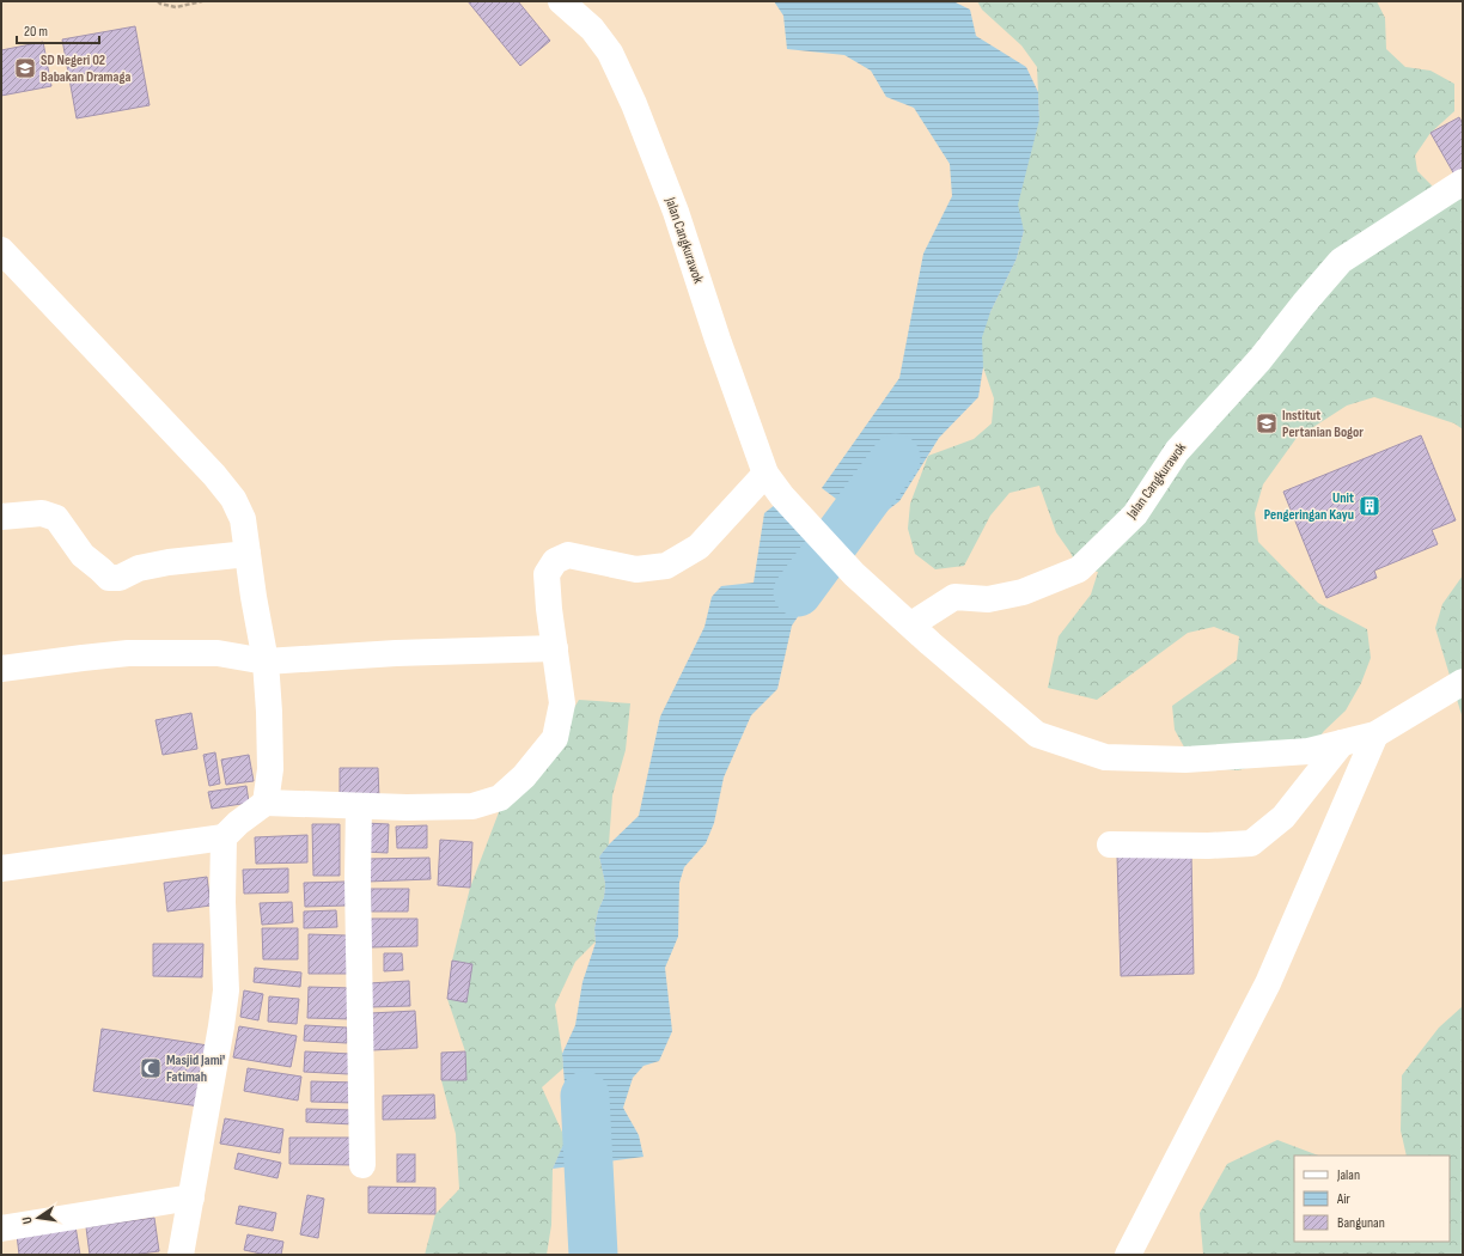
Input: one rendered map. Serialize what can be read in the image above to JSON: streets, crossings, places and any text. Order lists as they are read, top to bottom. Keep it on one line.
{"streets":{"street":["Jalan Cangkurawok"]},"places":{"school or university":["SD Negeri 02 Babakan Dramaga","Institut Pertanian Bogor"],"building":["Unit Pengeringan Kayu"],"mosque":["Masjid Jami' Fatimah"]},"legend":["Jalan","Air","Bangunan"],"scale_bar":"20 m","north":"left"}
